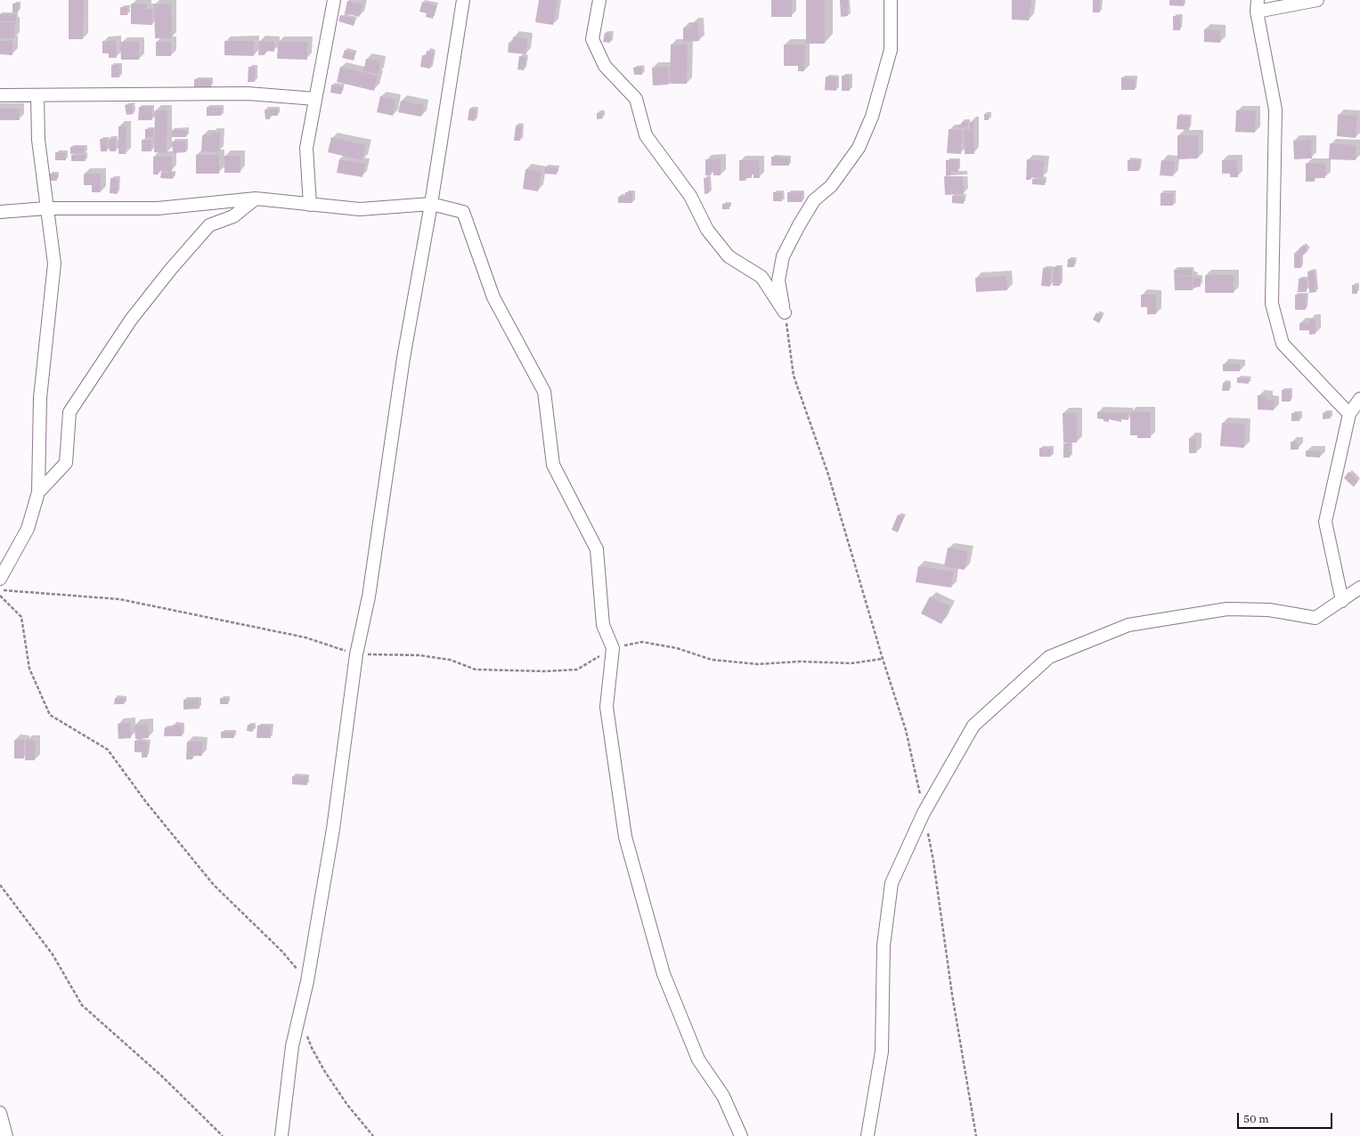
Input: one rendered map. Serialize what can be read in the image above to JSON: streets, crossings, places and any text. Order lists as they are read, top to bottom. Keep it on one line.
{"scale_bar":"50 m"}
